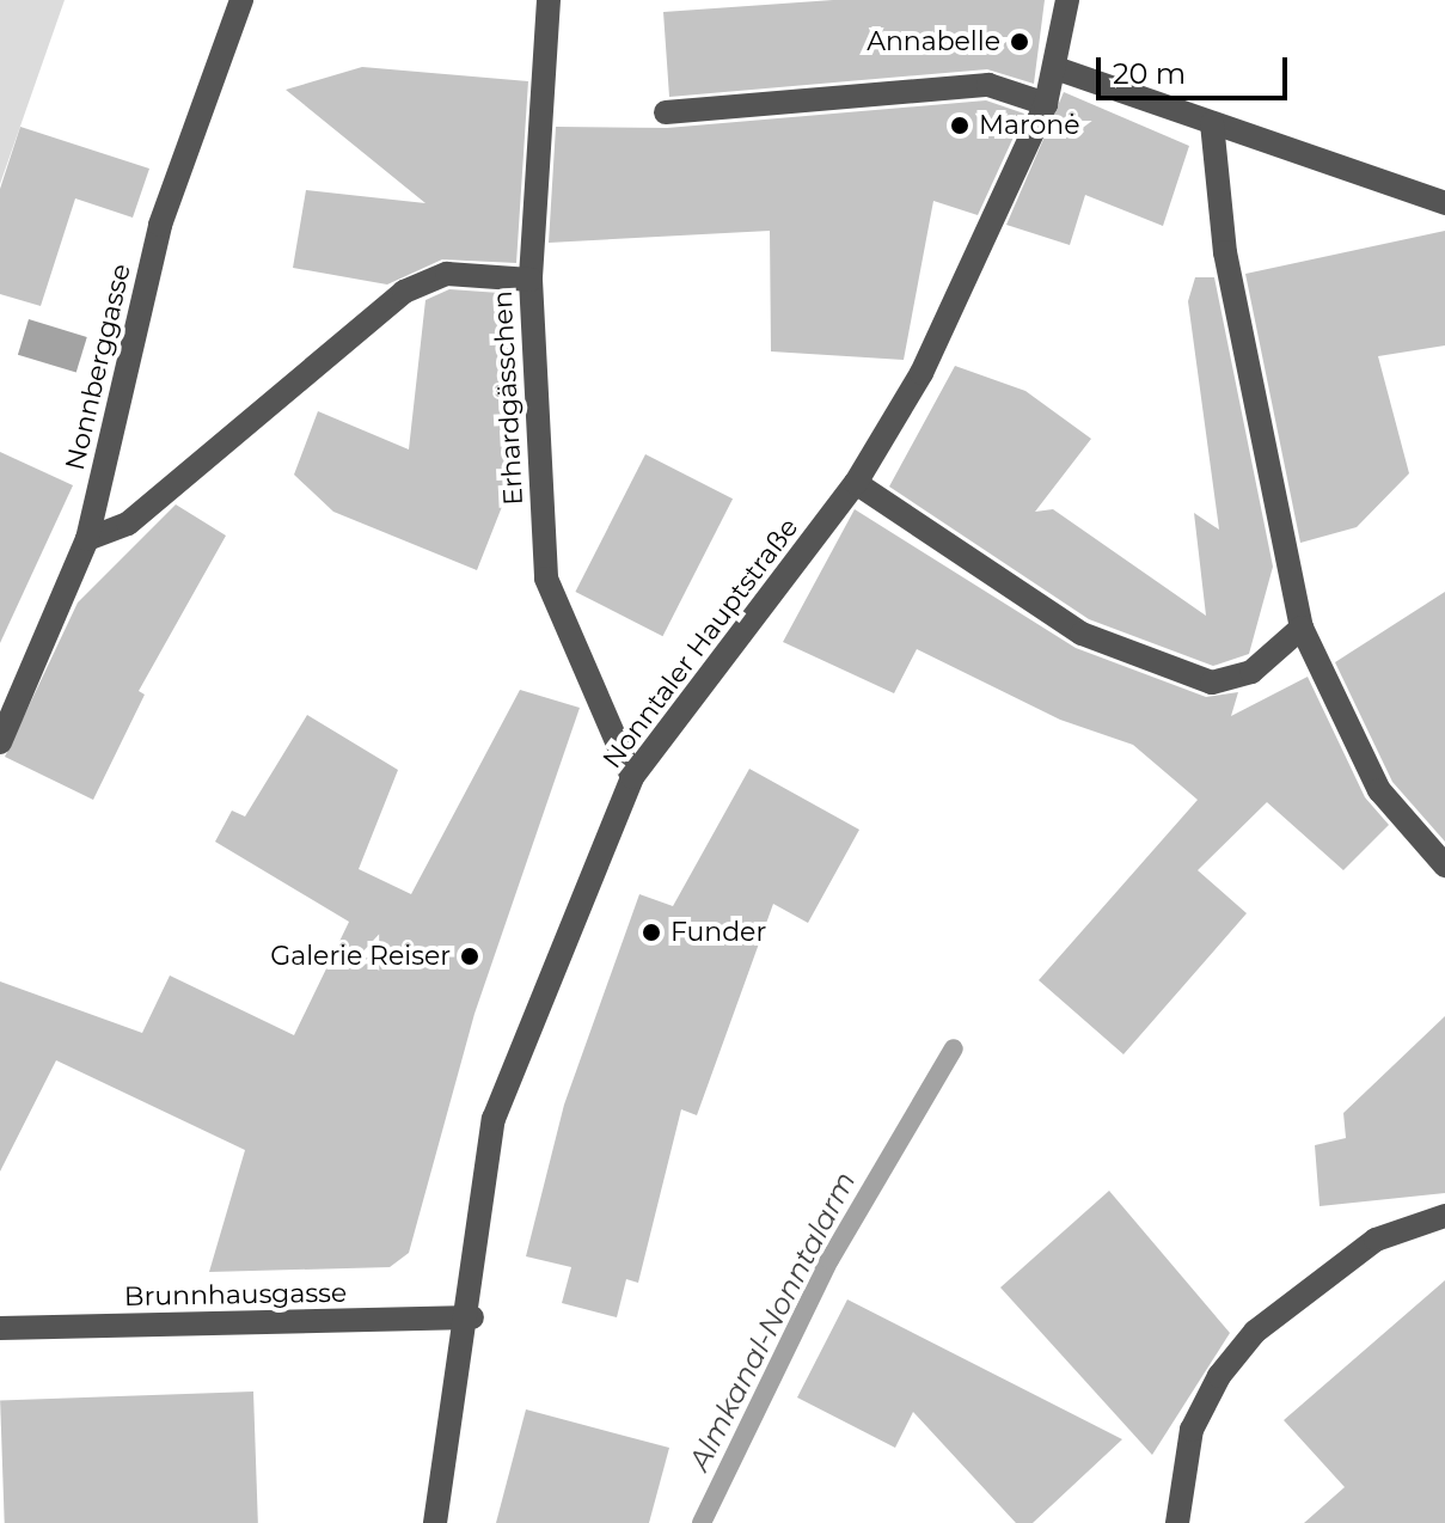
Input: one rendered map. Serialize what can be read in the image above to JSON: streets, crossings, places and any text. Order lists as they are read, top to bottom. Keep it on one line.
{"streets":{"street":["Nonnberggasse","Erhardgässchen","Nonntaler Hauptstraße","Brunnhausgasse"]},"crossings":[["Erhardgässchen","Nonntaler Hauptstraße"],["Nonntaler Hauptstraße","Brunnhausgasse"]],"water":["Almkanal-Nonntalarm"],"places":["Annabelle","Maronė","Funder","Galerie Reiser"],"scale_bar":"20 m"}
